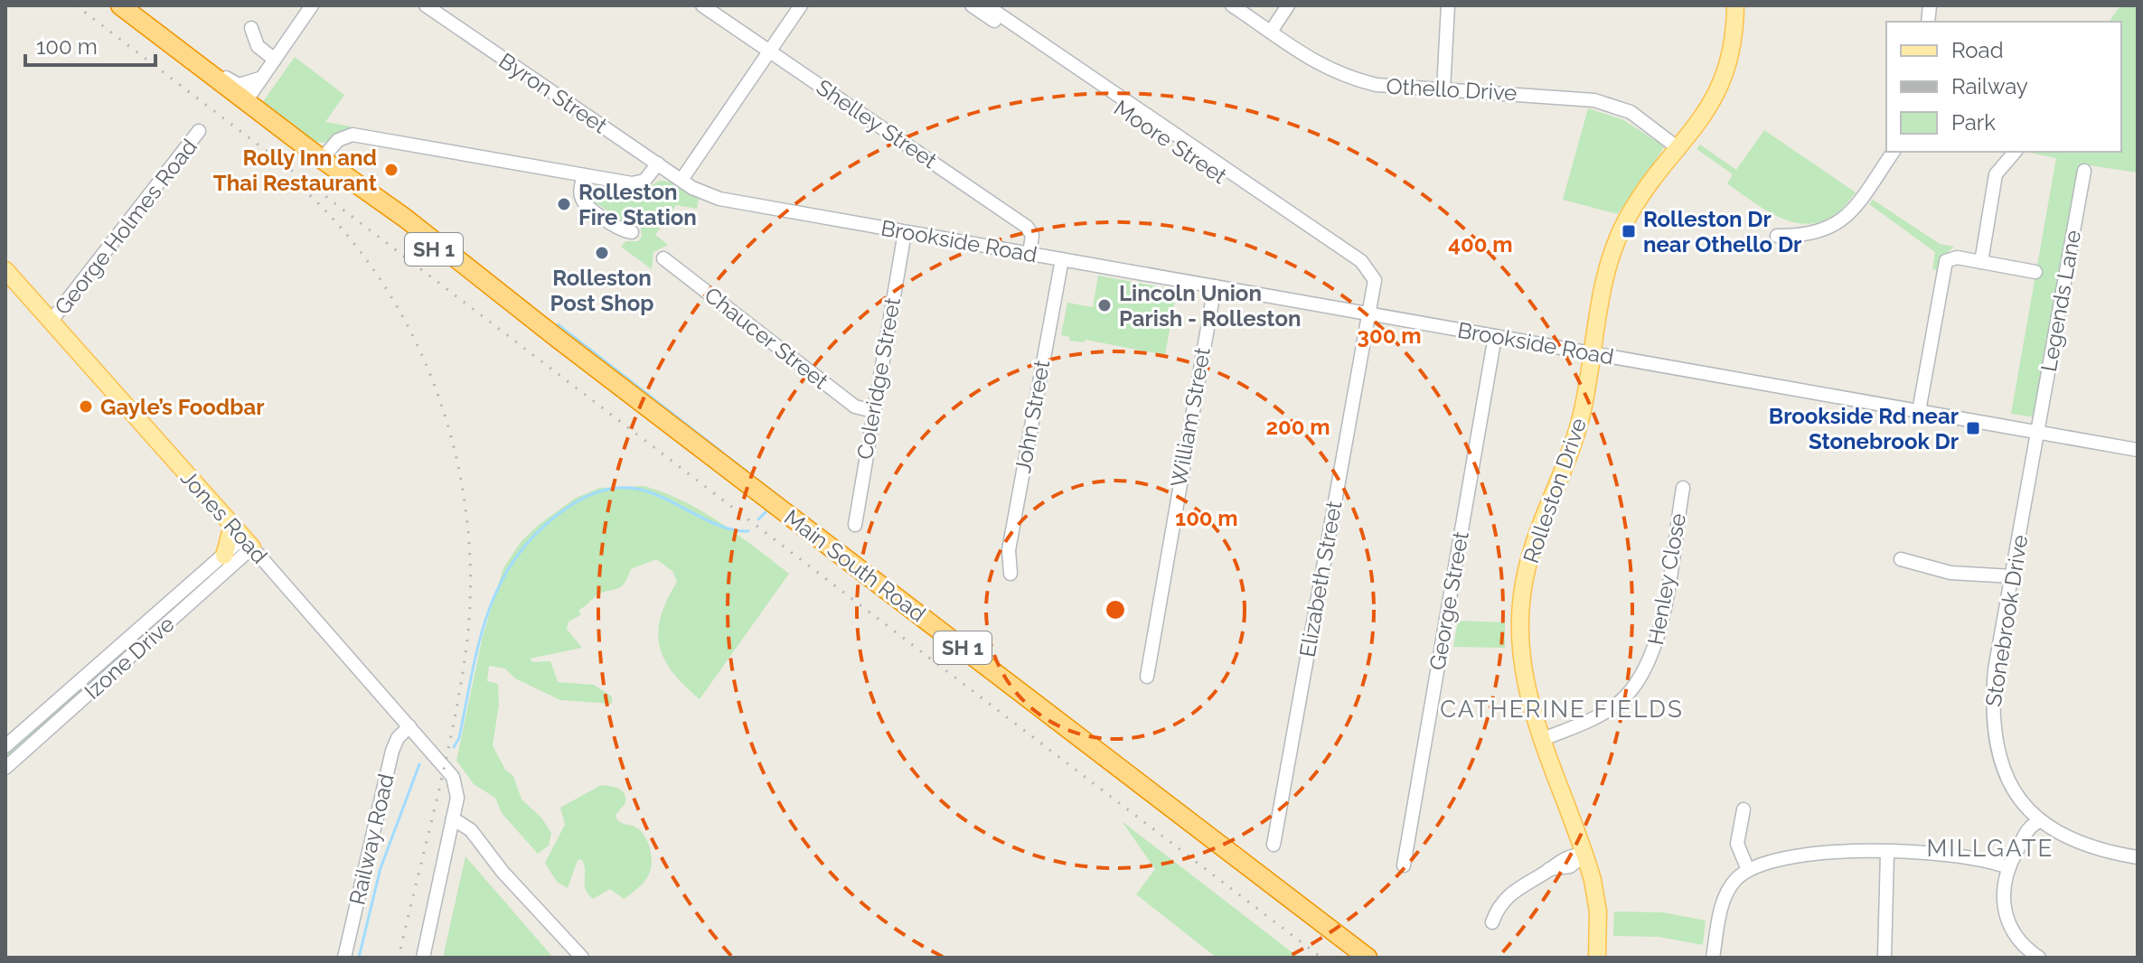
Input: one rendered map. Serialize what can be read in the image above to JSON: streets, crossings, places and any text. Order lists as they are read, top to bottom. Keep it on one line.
{"streets":{"highway":["SH 1","Main South Road"],"main road":["Rolleston Drive","Jones Road"],"street":["Othello Drive","Byron Street","Shelley Street","Moore Street","George Holmes Road","Brookside Road","Legends Lane","Chaucer Street","Coleridge Street","John Street","William Street","Elizabeth Street","Henley Close","George Street","Stonebrook Drive","Izone Drive","Railway Road"]},"crossings":[["Othello Drive","Rolleston Drive"],["Byron Street","Brookside Road"],["Shelley Street","Brookside Road"],["George Holmes Road","Jones Road"],["Brookside Road","Legends Lane"],["Brookside Road","Coleridge Street"],["Brookside Road","John Street"],["Brookside Road","William Street"],["Brookside Road","Rolleston Drive"],["Brookside Road","Elizabeth Street"],["Brookside Road","George Street"],["Brookside Road","Stonebrook Drive"],["Legends Lane","Stonebrook Drive"],["Chaucer Street","Coleridge Street"],["Rolleston Drive","Henley Close"],["Jones Road","Izone Drive"],["Jones Road","Railway Road"]],"districts":["CATHERINE FIELDS","MILLGATE"],"places":{"other":["Rolly Inn and Thai Restaurant","Rolleston Fire Station","Rolleston Post Shop","Lincoln Union Parish - Rolleston","Gayle’s Foodbar"],"transit":["Rolleston Dr near Othello Dr","Brookside Rd near Stonebrook Dr"]},"legend":["Road","Railway","Park"],"scale_bar":"100 m","rings":["400 m","300 m","200 m","100 m"]}
